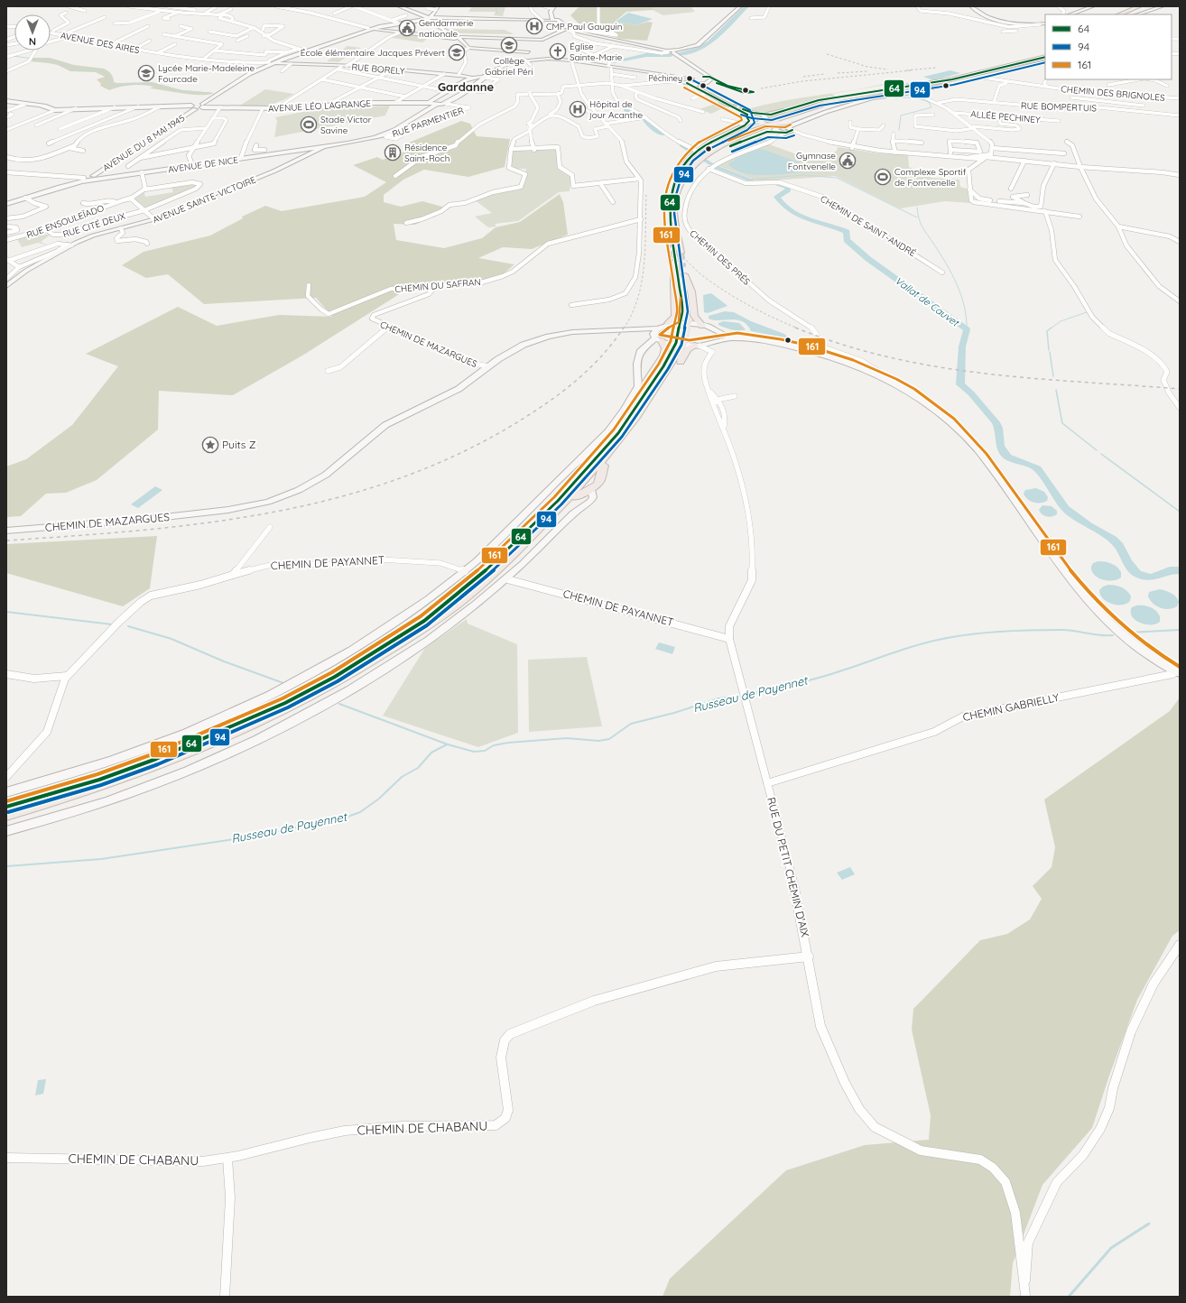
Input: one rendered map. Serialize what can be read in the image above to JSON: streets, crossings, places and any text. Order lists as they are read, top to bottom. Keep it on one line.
{"streets":{"main road":["RUE BORELY","AVENUE LÉO LAGRANGE","AVENUE DU 8 MAI 1945","AVENUE DE NICE","AVENUE SAINTE-VICTOIRE","CHEMIN DE MAZARGUES"],"street":["AVENUE DES AIRES","CHEMIN DES BRIGNOLES","RUE BOMPERTUIS","ALLÉE PECHINEY","RUE PARMENTIER","RUE ENSOULEÏADO","RUE CITÉ DEUX","CHEMIN DE SAINT-ANDRÉ","CHEMIN DES PRÉS","CHEMIN DU SAFRAN","CHEMIN DE PAYANNET","CHEMIN GABRIELLY","RUE DU PETIT CHEMIN D'AIX","CHEMIN DE CHABANU"]},"crossings":[["AVENUE DES AIRES","RUE BORELY"],["RUE PARMENTIER","AVENUE DE NICE"],["AVENUE DU 8 MAI 1945","AVENUE DE NICE"],["AVENUE DE NICE","AVENUE SAINTE-VICTOIRE"],["RUE ENSOULEÏADO","RUE CITÉ DEUX"],["CHEMIN DE SAINT-ANDRÉ","CHEMIN DES PRÉS"],["CHEMIN DU SAFRAN","CHEMIN DE MAZARGUES"],["CHEMIN DE PAYANNET","RUE DU PETIT CHEMIN D'AIX"],["CHEMIN GABRIELLY","RUE DU PETIT CHEMIN D'AIX"],["RUE DU PETIT CHEMIN D'AIX","CHEMIN DE CHABANU"]],"districts":["Gardanne"],"water":["Vallat de Cauvet","Russeau de Payennet"],"places":{"hospital":["CMP Paul Gauguin","Hôpital de jour Acanthe"],"public building":["Gendarmerie nationale","Gymnase Fontvenelle"],"school or university":["Collège Gabriel Péri","École élémentaire Jacques Prévert","Lycée Marie-Madeleine Fourcade"],"church":["Église Sainte-Marie"],"other":["Péchiney"],"sports":["Stade Victor Savine","Complexe Sportif de Fontvenelle"],"building":["Résidence Saint-Roch"],"place":["Puits Z"]},"lines":["transit line 64","transit line 94","transit line 161"],"legend":["64","94","161"],"north":"bottom"}
